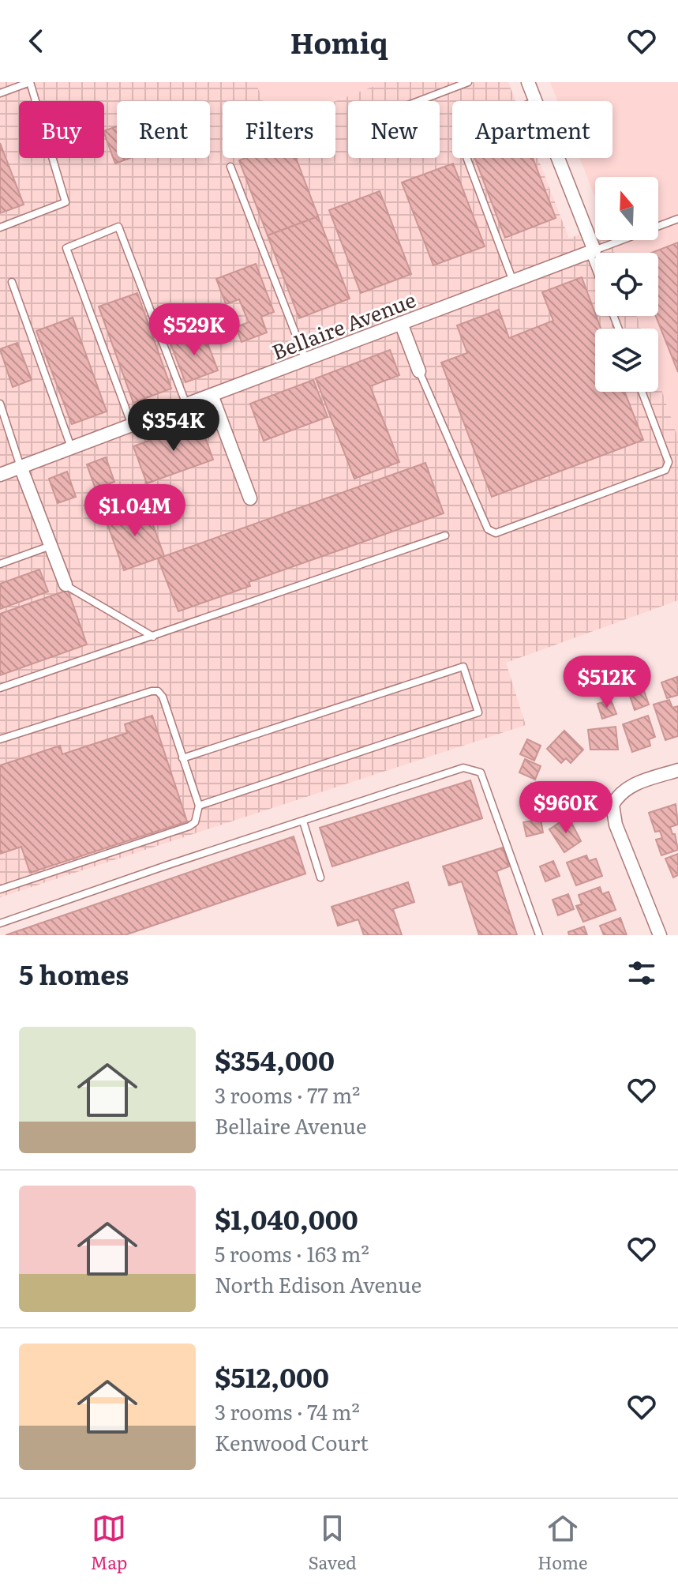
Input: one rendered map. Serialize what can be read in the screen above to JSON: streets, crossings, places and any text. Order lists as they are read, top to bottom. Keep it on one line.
{"streets":{"street":["Bellaire Avenue"]},"north":"top","page":{"header":"Homiq","chip":["Buy","Rent","Filters","New","Apartment"],"price":["$529K","$354K","$1.04M","$512K","$960K"],"heading":"5 homes","list":[{"name":"$354,000","note":"3 rooms · 77 m² · Bellaire Avenue"},{"name":"$1,040,000","note":"5 rooms · 163 m² · North Edison Avenue"},{"name":"$512,000","note":"3 rooms · 74 m² · Kenwood Court"}],"tabs":["Map","Saved","Home"]}}
